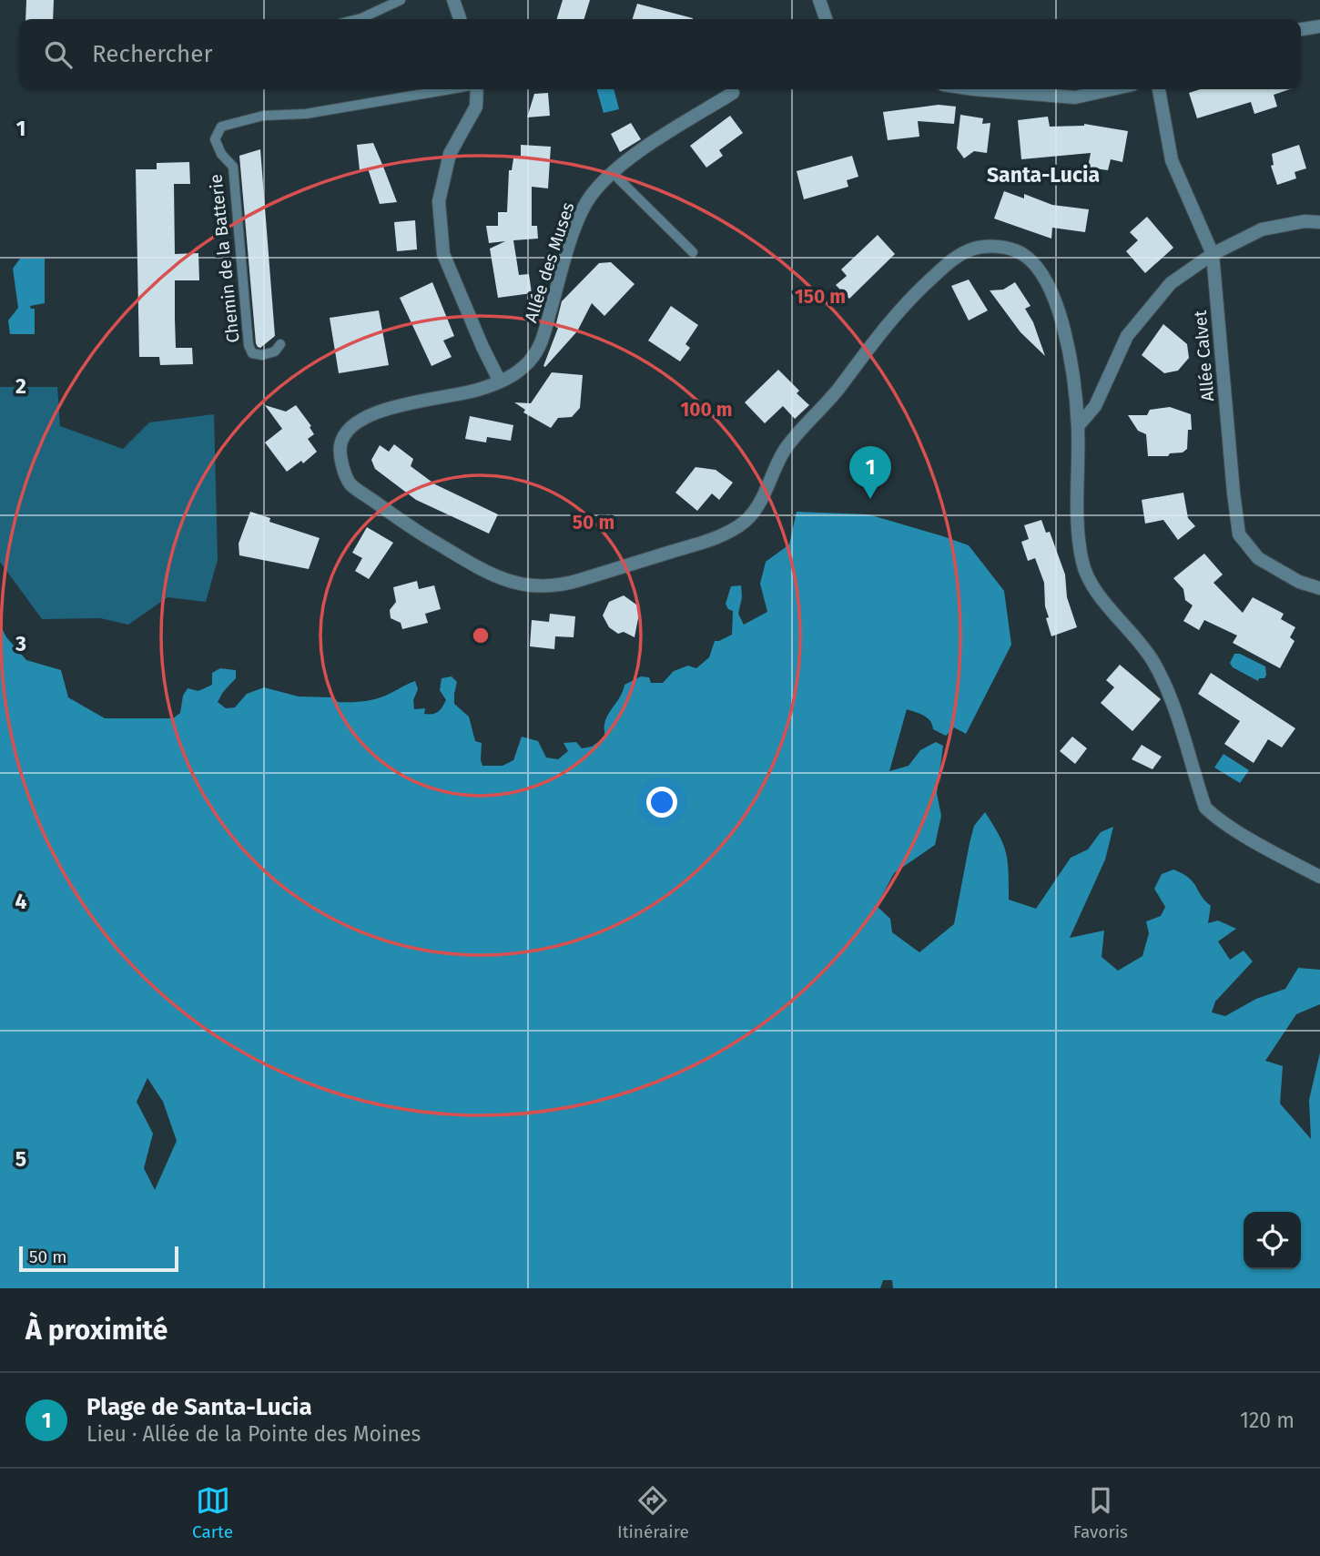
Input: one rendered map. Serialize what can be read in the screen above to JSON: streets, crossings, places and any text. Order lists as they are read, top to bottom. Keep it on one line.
{"streets":{"street":["Allée des Muses","Allée Calvet"],"lane":["Chemin de la Batterie"]},"districts":["Santa-Lucia"],"scale_bar":"50 m","page":{"search":"Rechercher","pins":"1","scale":"50 m","heading":"À proximité","list":[{"mark":"1","name":"Plage de Santa-Lucia","note":"Lieu · Allée de la Pointe des Moines","value":"120 m"}],"nav":["Carte","Itinéraire","Favoris"]},"grid":{"rows":["1","2","3","4","5"]},"rings":["150 m","100 m","50 m"]}
